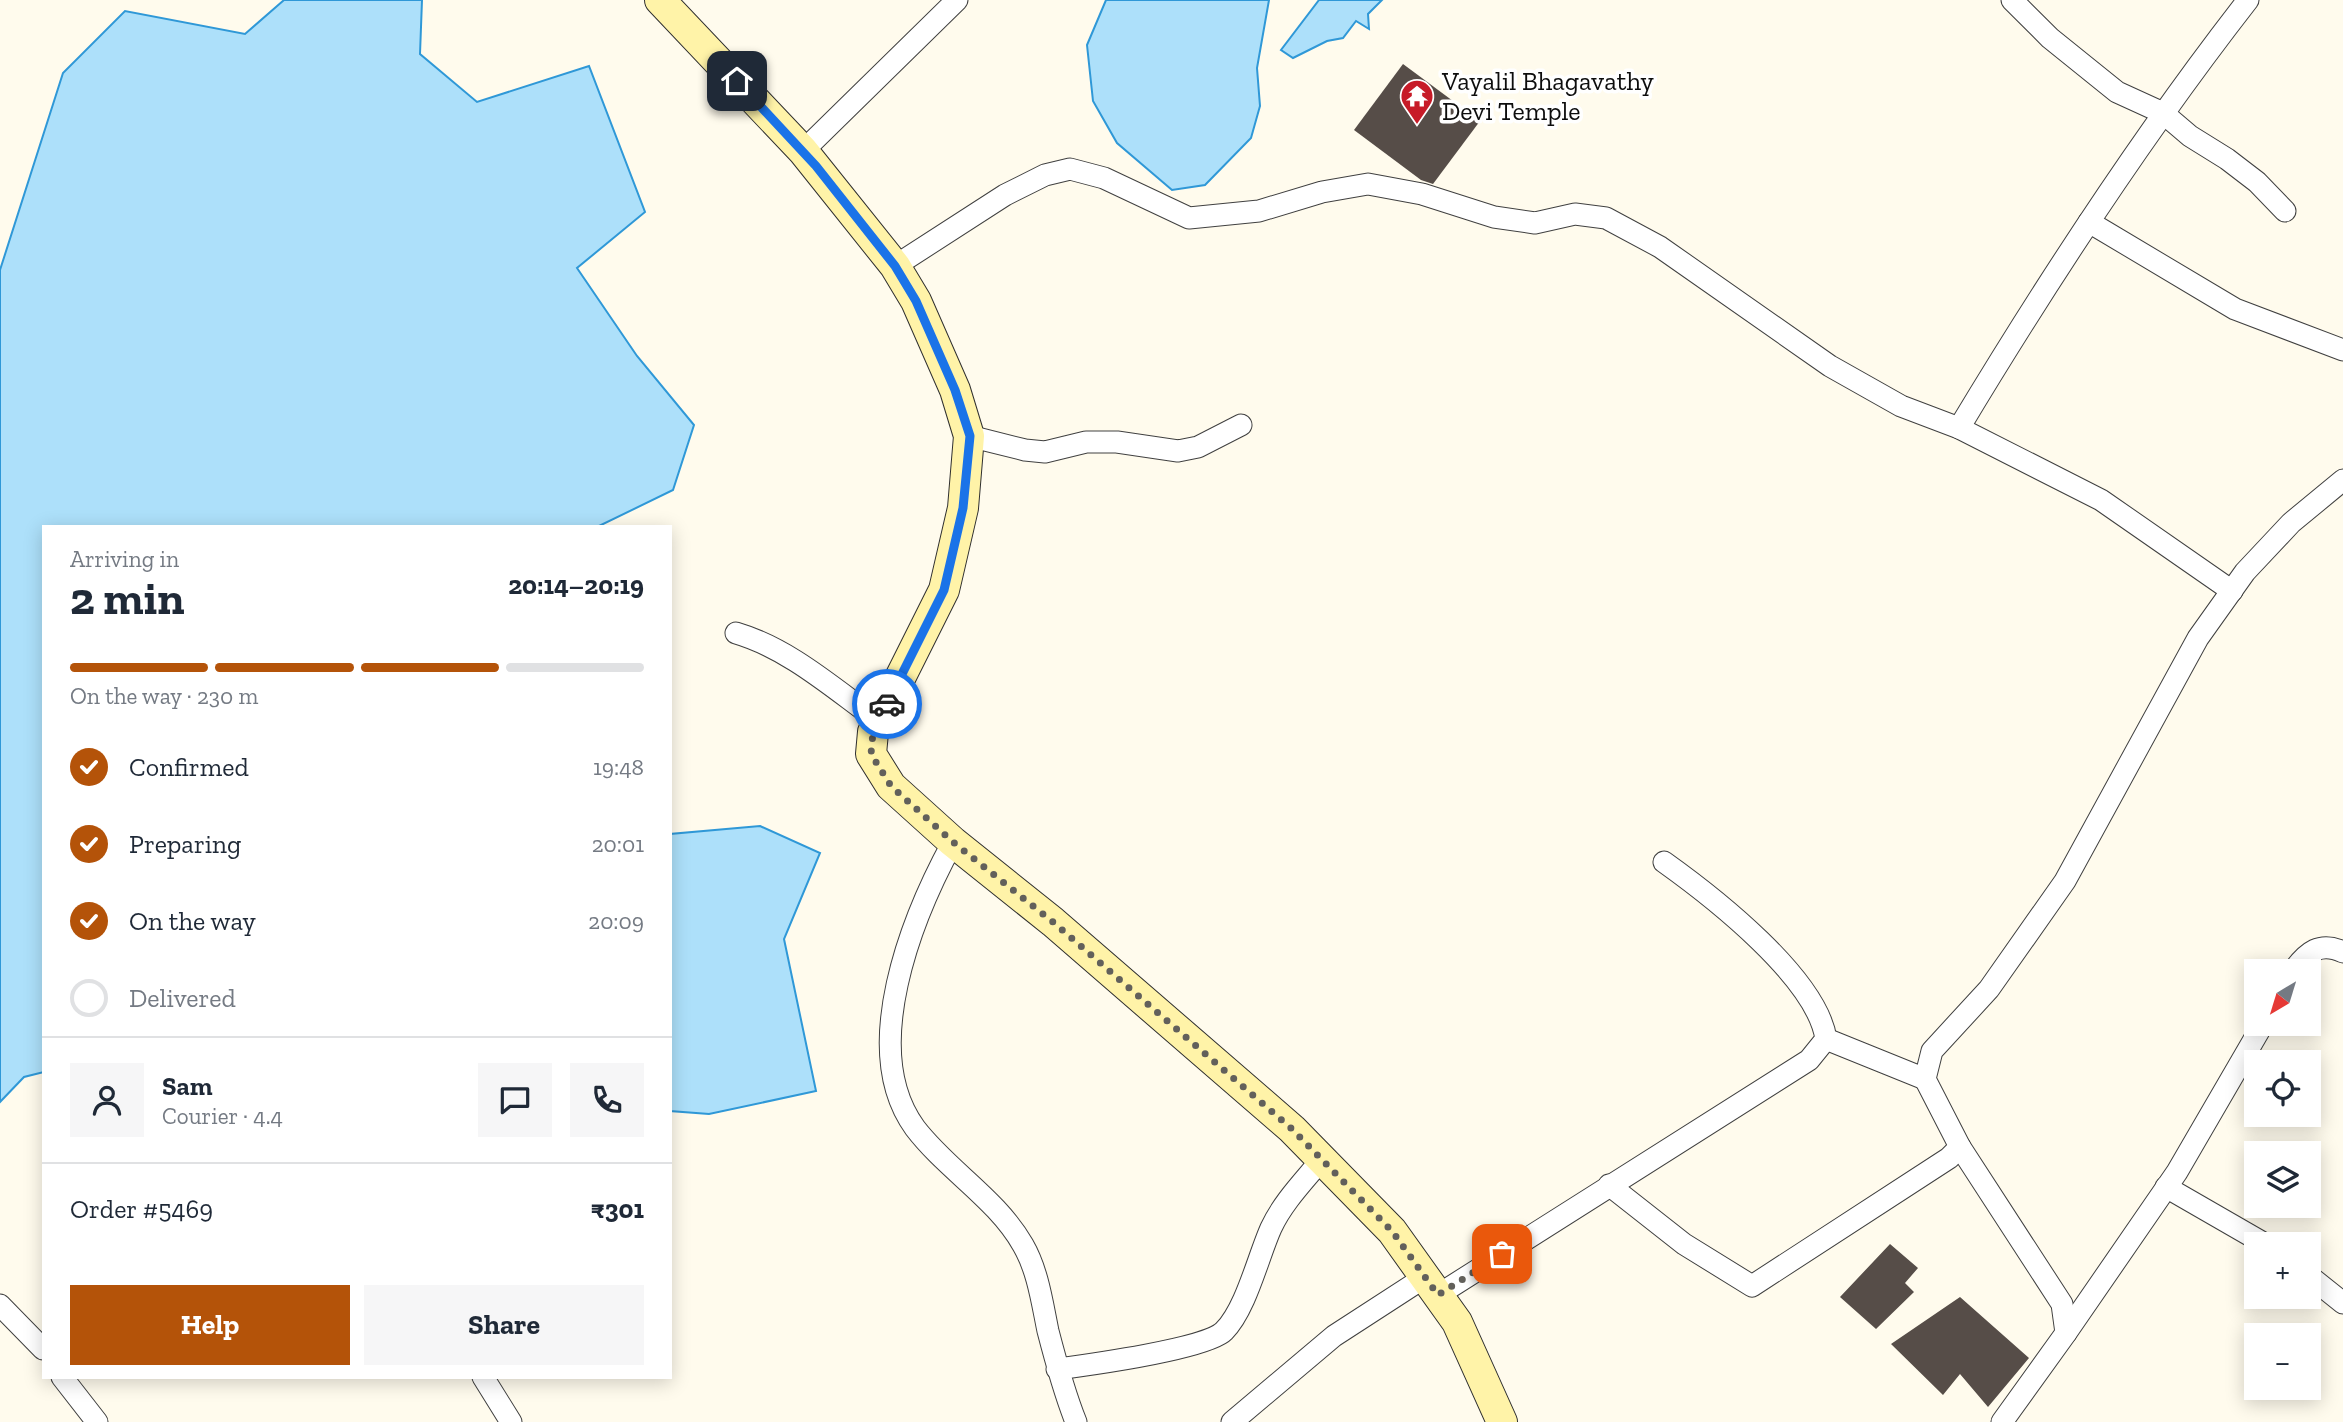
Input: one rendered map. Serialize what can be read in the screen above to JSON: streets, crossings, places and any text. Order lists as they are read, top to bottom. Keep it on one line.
{"places":{"temple":["Vayalil Bhagavathy Devi Temple"]},"north":"bottom left","page":{"heading":["2 min","Arriving in","20:14–20:19"],"panel":["Sam","Courier · 4.4","Order #5469","₹301"],"bar":"On the way · 230 m","list":[["Confirmed","19:48"],["Preparing","20:01"],["On the way","20:09"],"Delivered"],"map_buttons":["+","−"],"buttons":["Help","Share"]}}
